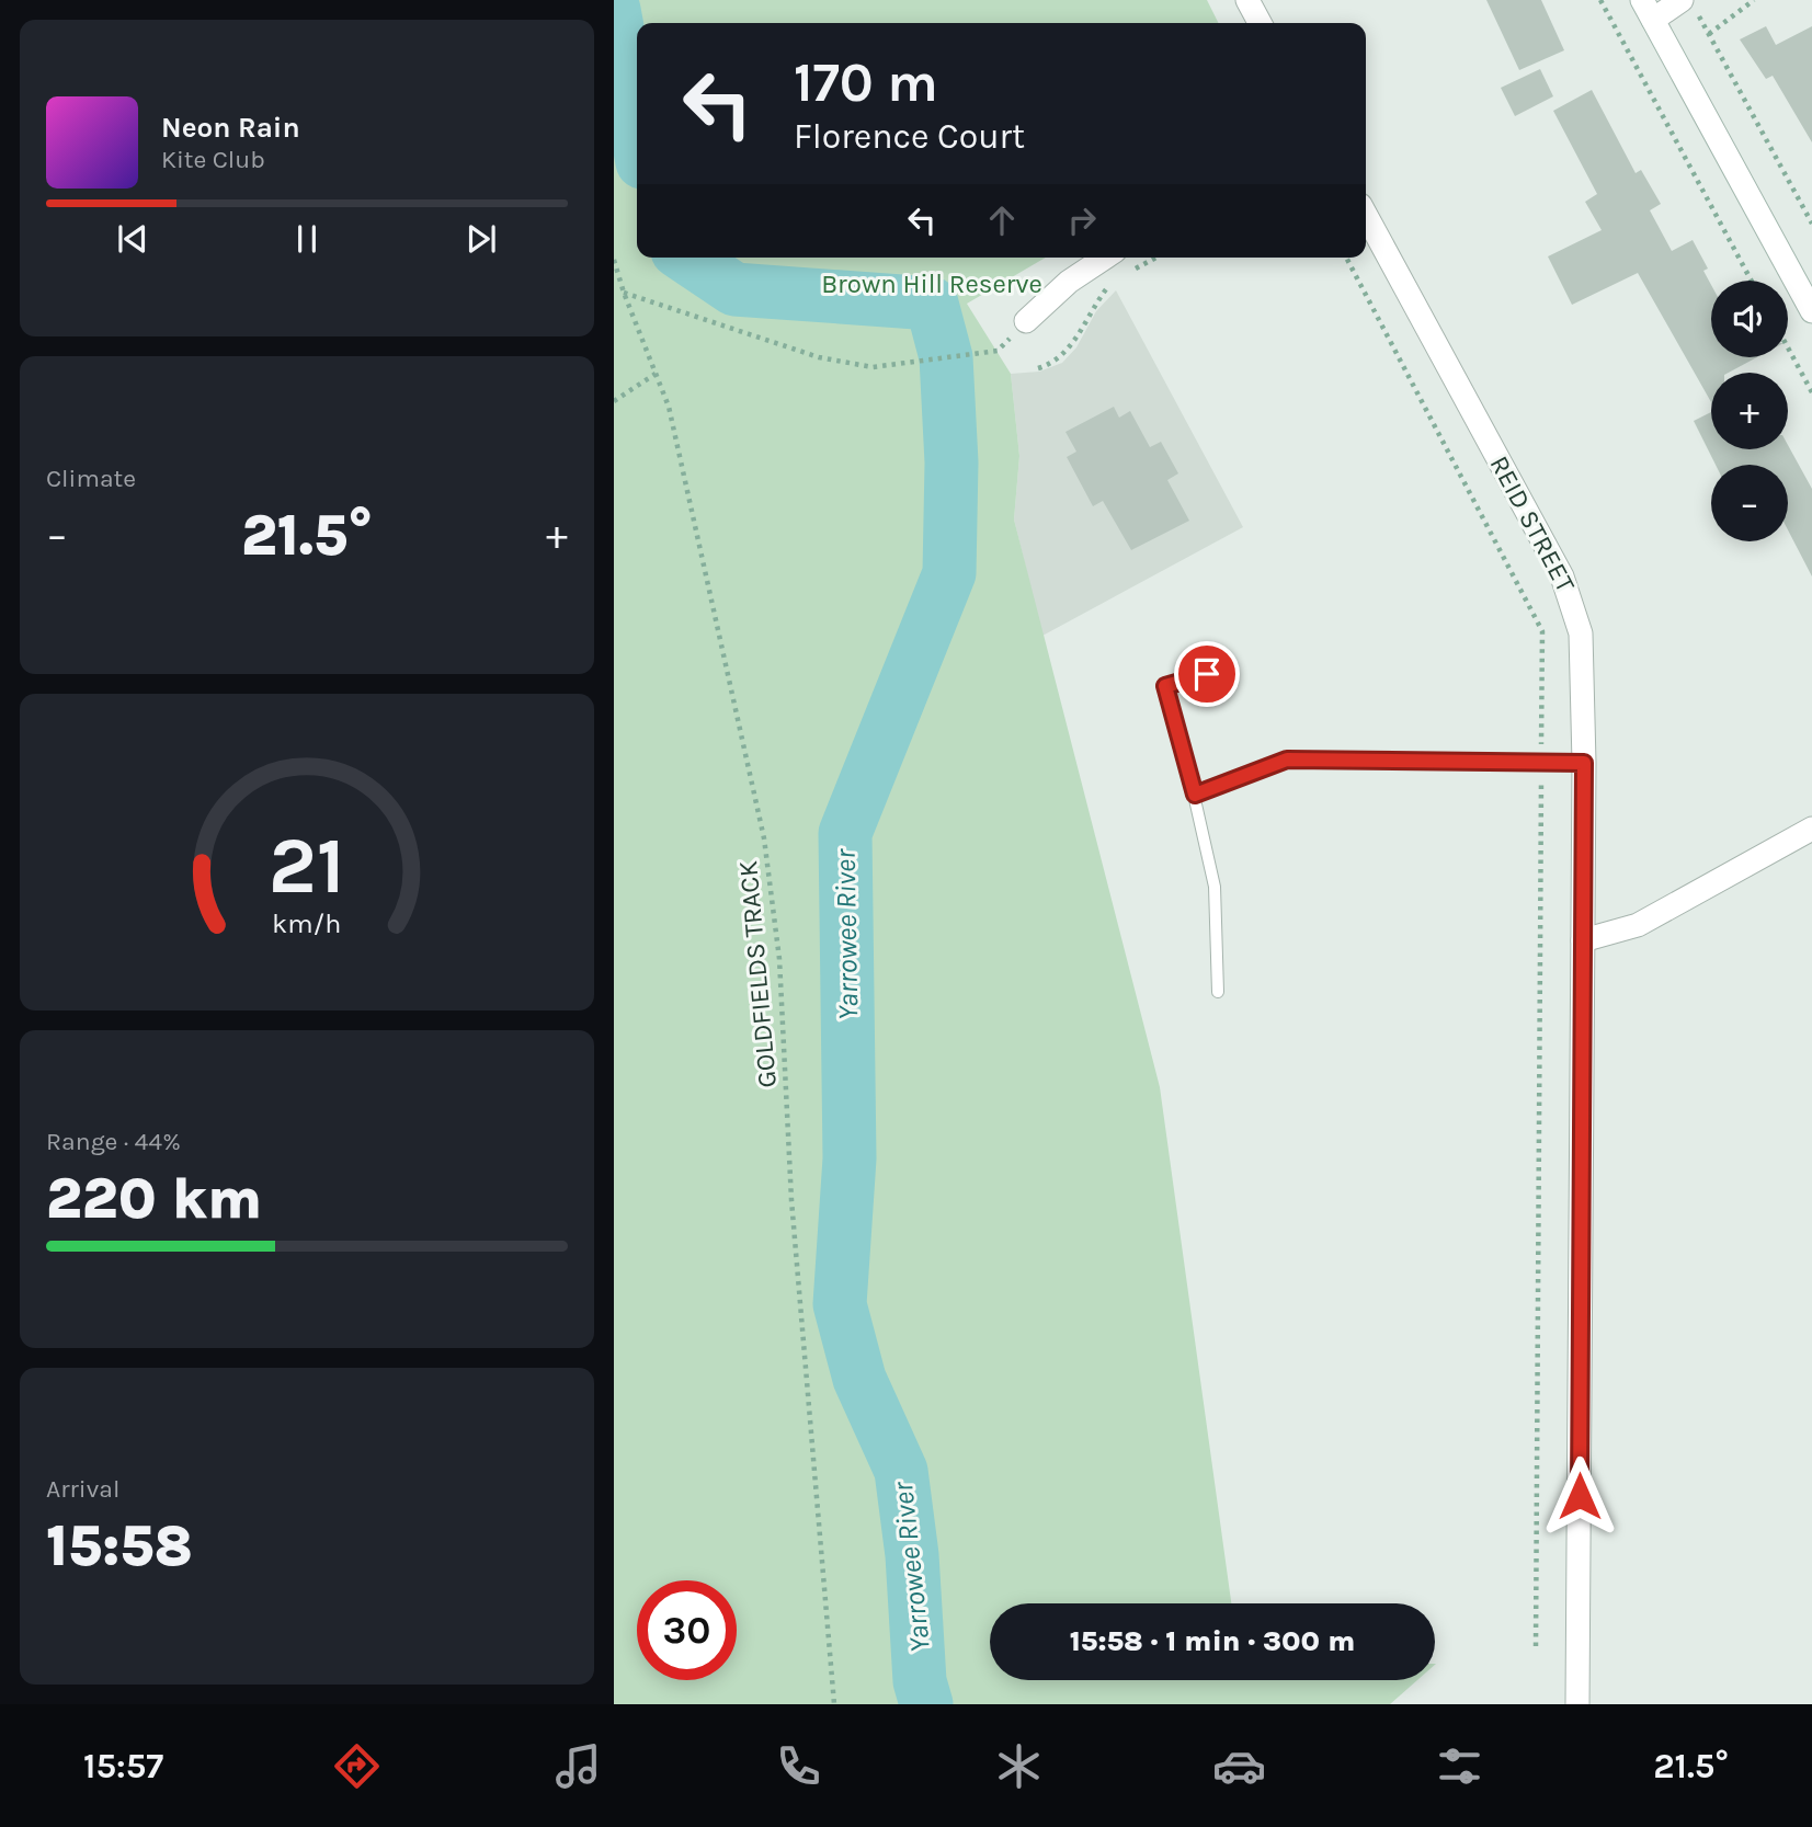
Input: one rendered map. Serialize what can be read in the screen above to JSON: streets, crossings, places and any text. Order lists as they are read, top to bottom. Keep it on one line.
{"streets":{"street":["REID STREET"],"path":["GOLDFIELDS TRACK"]},"water":["Yarrowee River"],"parks":["Brown Hill Reserve"],"page":{"turn":["170 m","Florence Court"],"song":["Neon Rain","Kite Club"],"map_buttons":["+","−"],"tile":["Climate",["Range · 44%","220 km"],["Arrival","15:58"]],"heat":["−","21.5°","+"],"limit":"30","trip":"15:58 · 1 min · 300 m","tabs":["15:57","21.5°"],"gauge":["21","km/h"]}}
